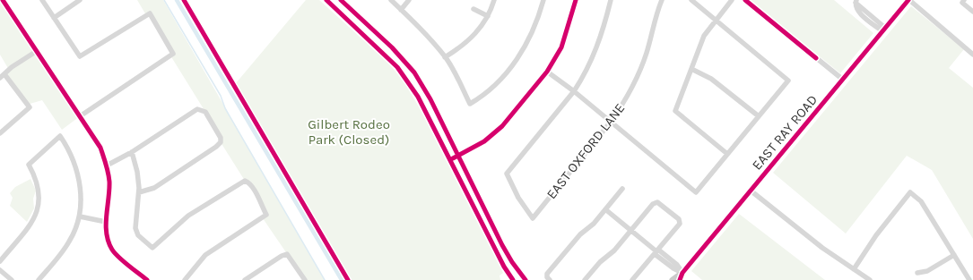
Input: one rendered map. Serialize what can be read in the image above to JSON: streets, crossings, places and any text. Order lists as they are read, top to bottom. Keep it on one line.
{"streets":{"main road":["EAST RAY ROAD"],"street":["EAST OXFORD LANE"]},"parks":["Gilbert Rodeo Park (Closed)"]}
